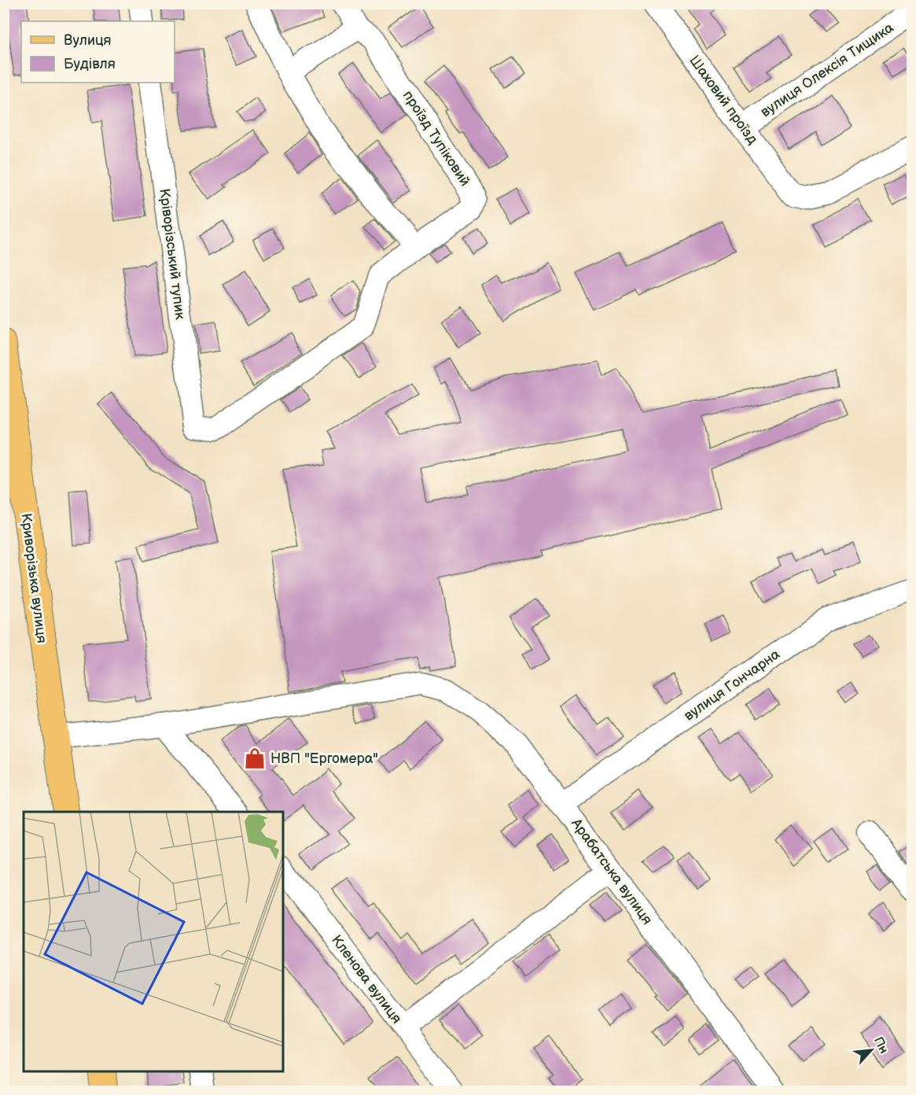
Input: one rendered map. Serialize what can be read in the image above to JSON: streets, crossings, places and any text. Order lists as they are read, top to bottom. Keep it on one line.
{"streets":{"main road":["Криворізька вулиця"],"street":["вулиця Олексія Тищика","Шаховий проїзд","проїзд Тупіковий","Кріворізський тупик","вулиця Гончарна","Арабатська вулиця","Кленова вулиця"]},"crossings":[["вулиця Олексія Тищика","Шаховий проїзд"],["проїзд Тупіковий","Кріворізський тупик"],["вулиця Гончарна","Арабатська вулиця"]],"places":{"shop":["НВП \"Ергомера\""]},"legend":["Вулиця","Будівля"],"north":"top right"}
